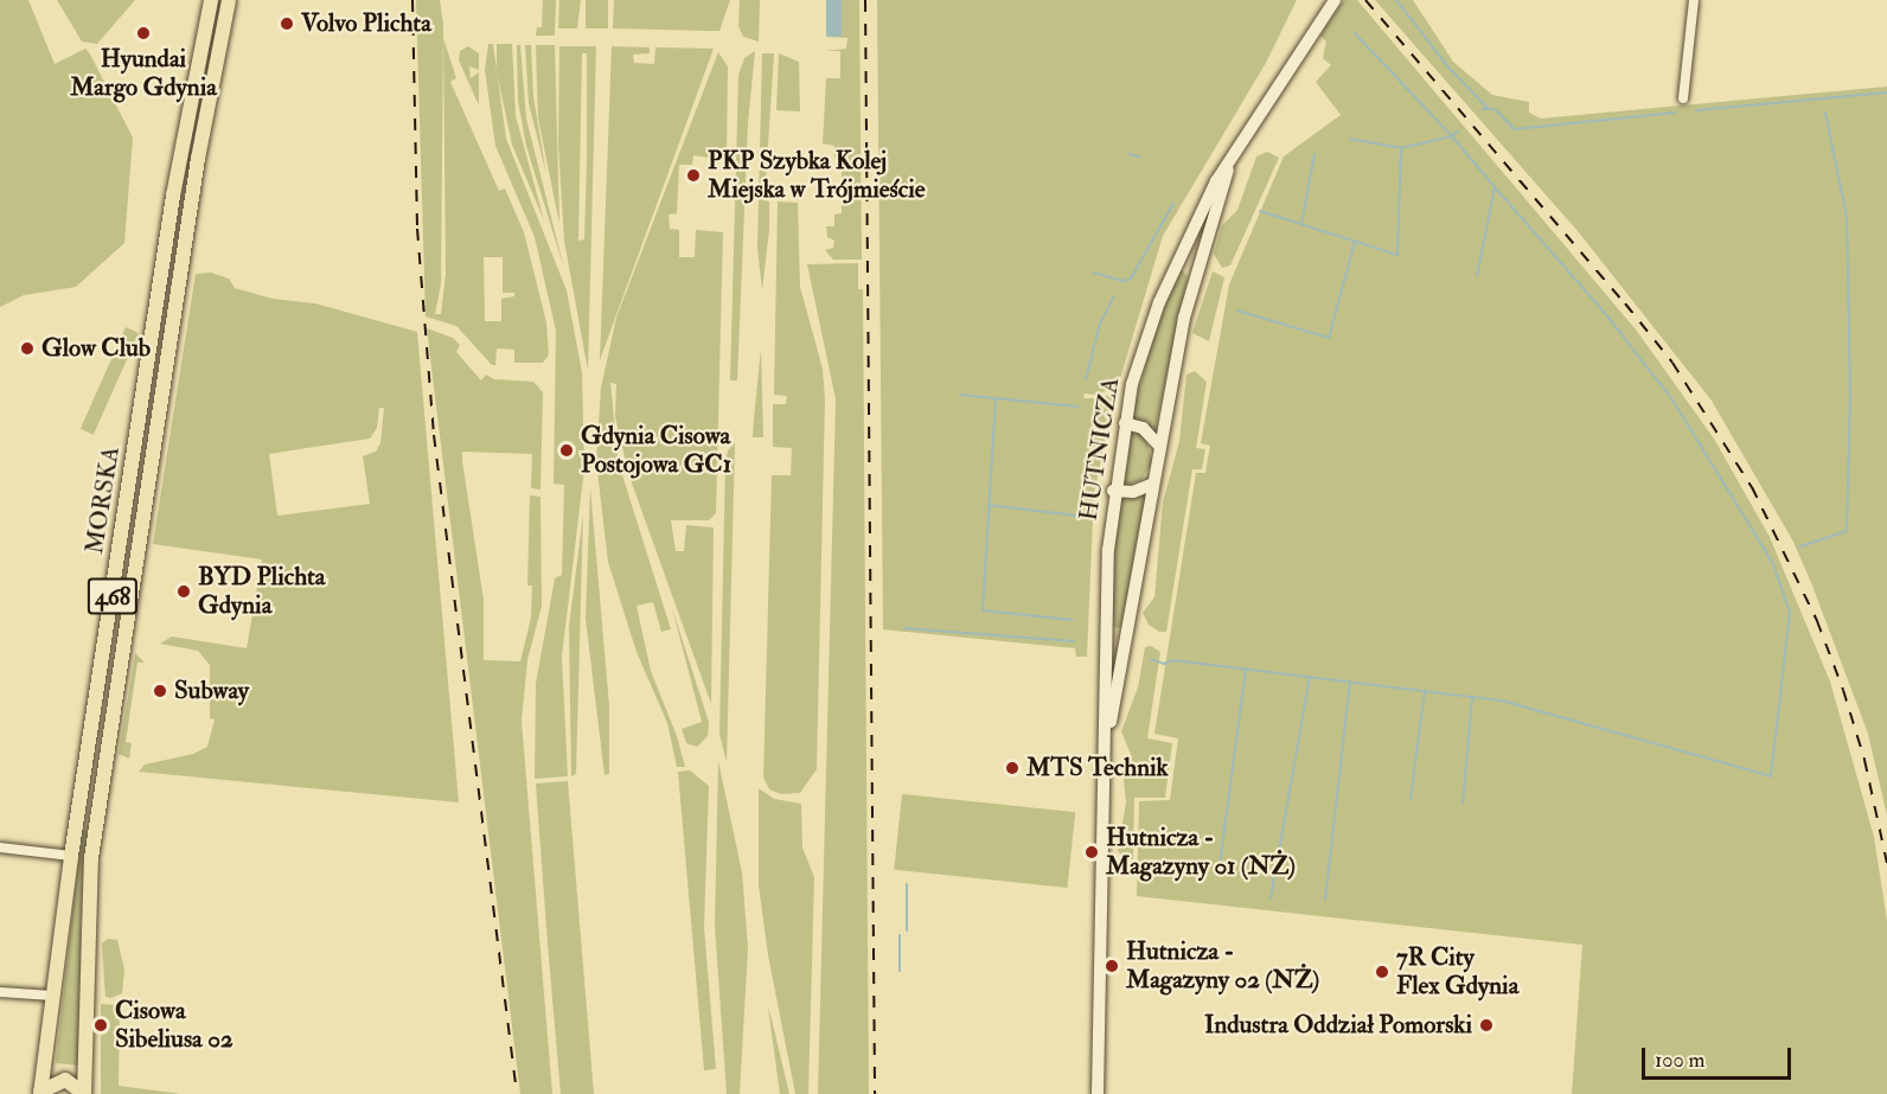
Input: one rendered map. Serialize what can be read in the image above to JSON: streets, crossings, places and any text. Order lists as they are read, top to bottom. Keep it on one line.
{"streets":{"main road":["HUTNICZA","MORSKA","468"]},"places":["Volvo Plichta","Hyundai Margo Gdynia","PKP Szybka Kolej Miejska w Trójmieście","Glow Club","Gdynia Cisowa Postojowa GC1","BYD Plichta Gdynia","Subway","MTS Technik","Hutnicza - Magazyny 01 (NŻ)","Hutnicza - Magazyny 02 (NŻ)","7R City Flex Gdynia","Cisowa Sibeliusa 02","Industra Oddział Pomorski"],"scale_bar":"100 m"}
